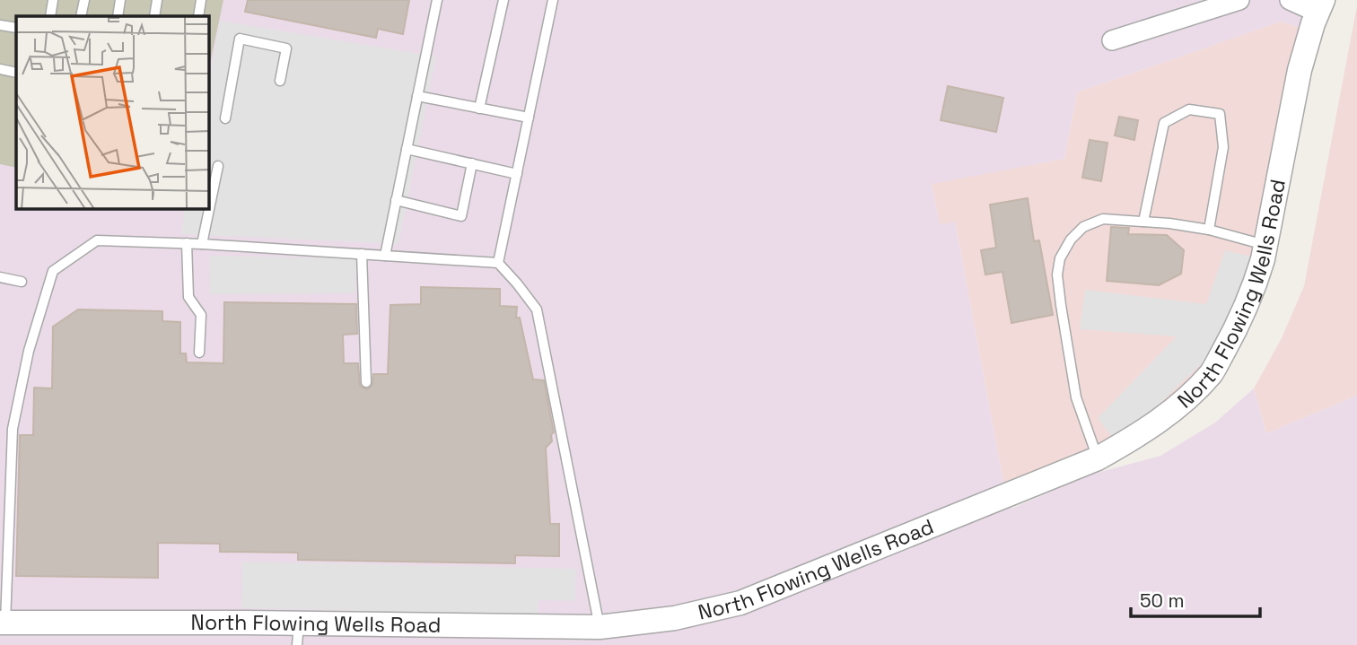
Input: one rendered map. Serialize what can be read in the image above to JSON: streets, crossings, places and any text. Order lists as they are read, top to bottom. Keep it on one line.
{"streets":{"street":["North Flowing Wells Road"]},"scale_bar":"50 m"}
